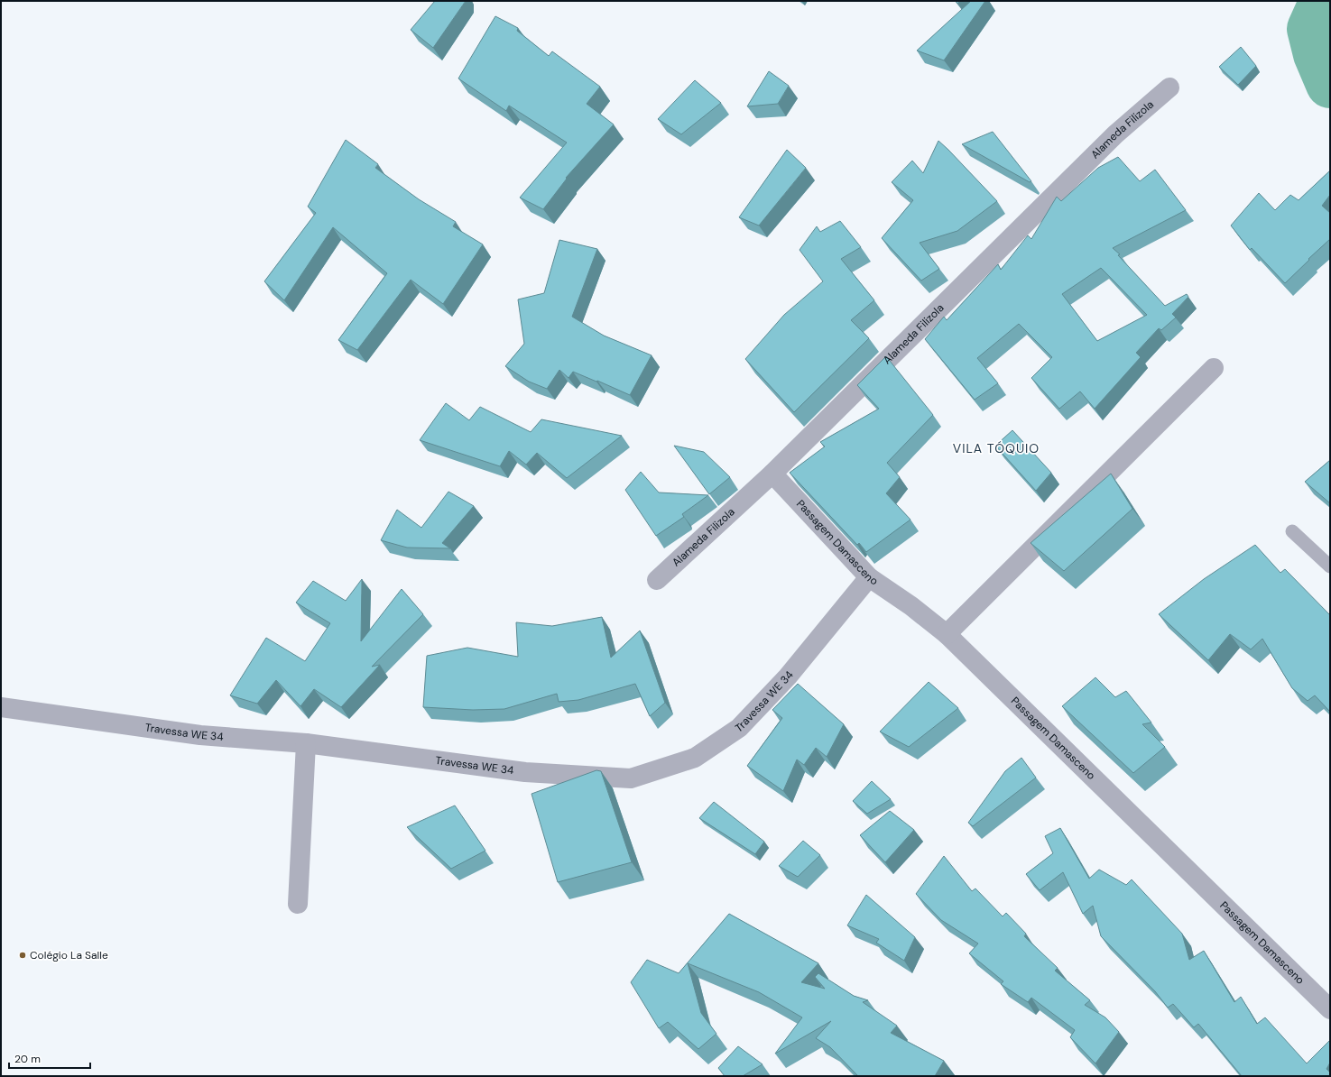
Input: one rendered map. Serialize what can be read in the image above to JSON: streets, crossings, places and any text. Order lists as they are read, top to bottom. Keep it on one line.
{"streets":{"street":["Alameda Filizola","Passagem Damasceno","Travessa WE 34"]},"crossings":[["Alameda Filizola","Passagem Damasceno"],["Passagem Damasceno","Travessa WE 34"]],"districts":["VILA TÓQUIO"],"places":["Colégio La Salle"],"scale_bar":"20 m"}
